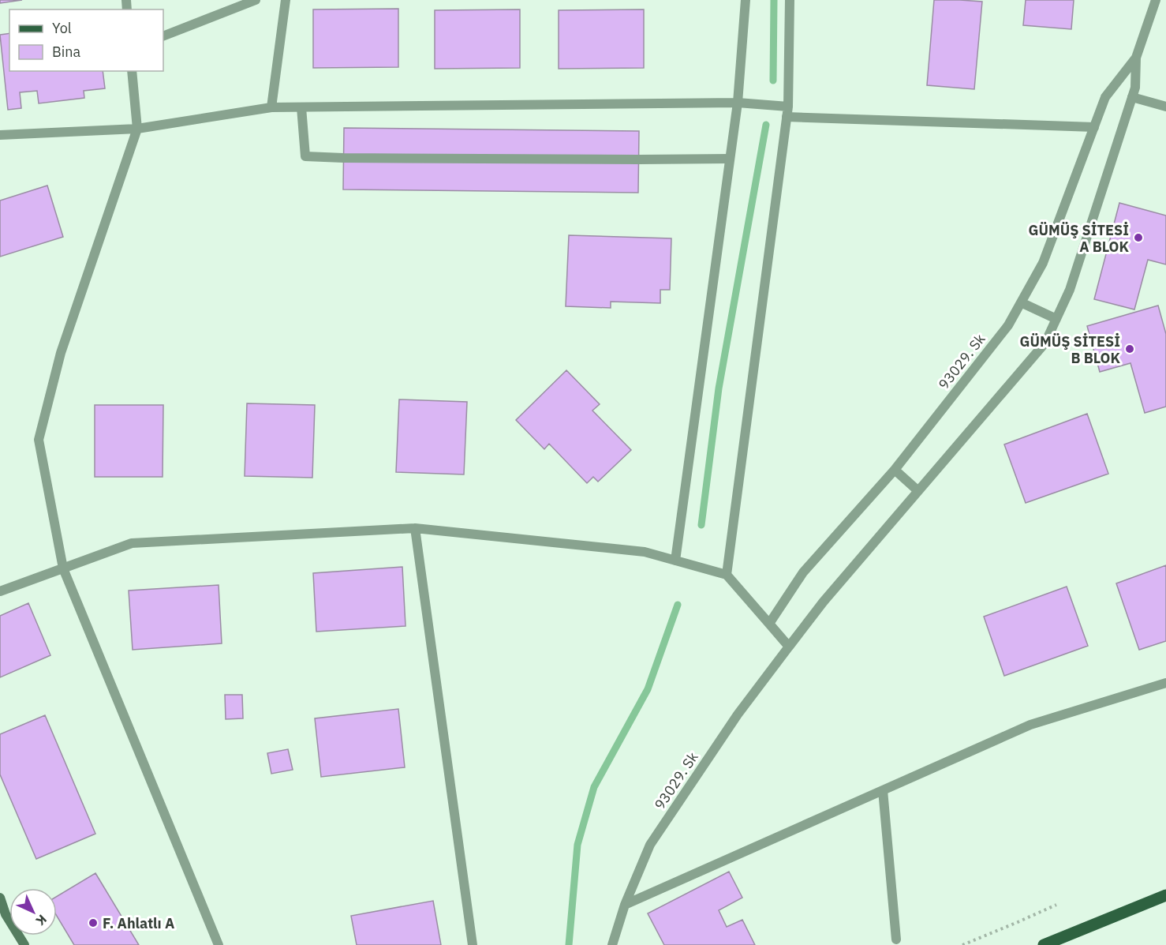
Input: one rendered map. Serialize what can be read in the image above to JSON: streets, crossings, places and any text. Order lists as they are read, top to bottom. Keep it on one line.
{"streets":{"street":["93029. Sk"]},"places":["GÜMÜŞ SİTESİ A BLOK","GÜMÜŞ SİTESİ B BLOK","F. Ahlatlı A"],"legend":["Yol","Bina"],"north":"bottom right"}
